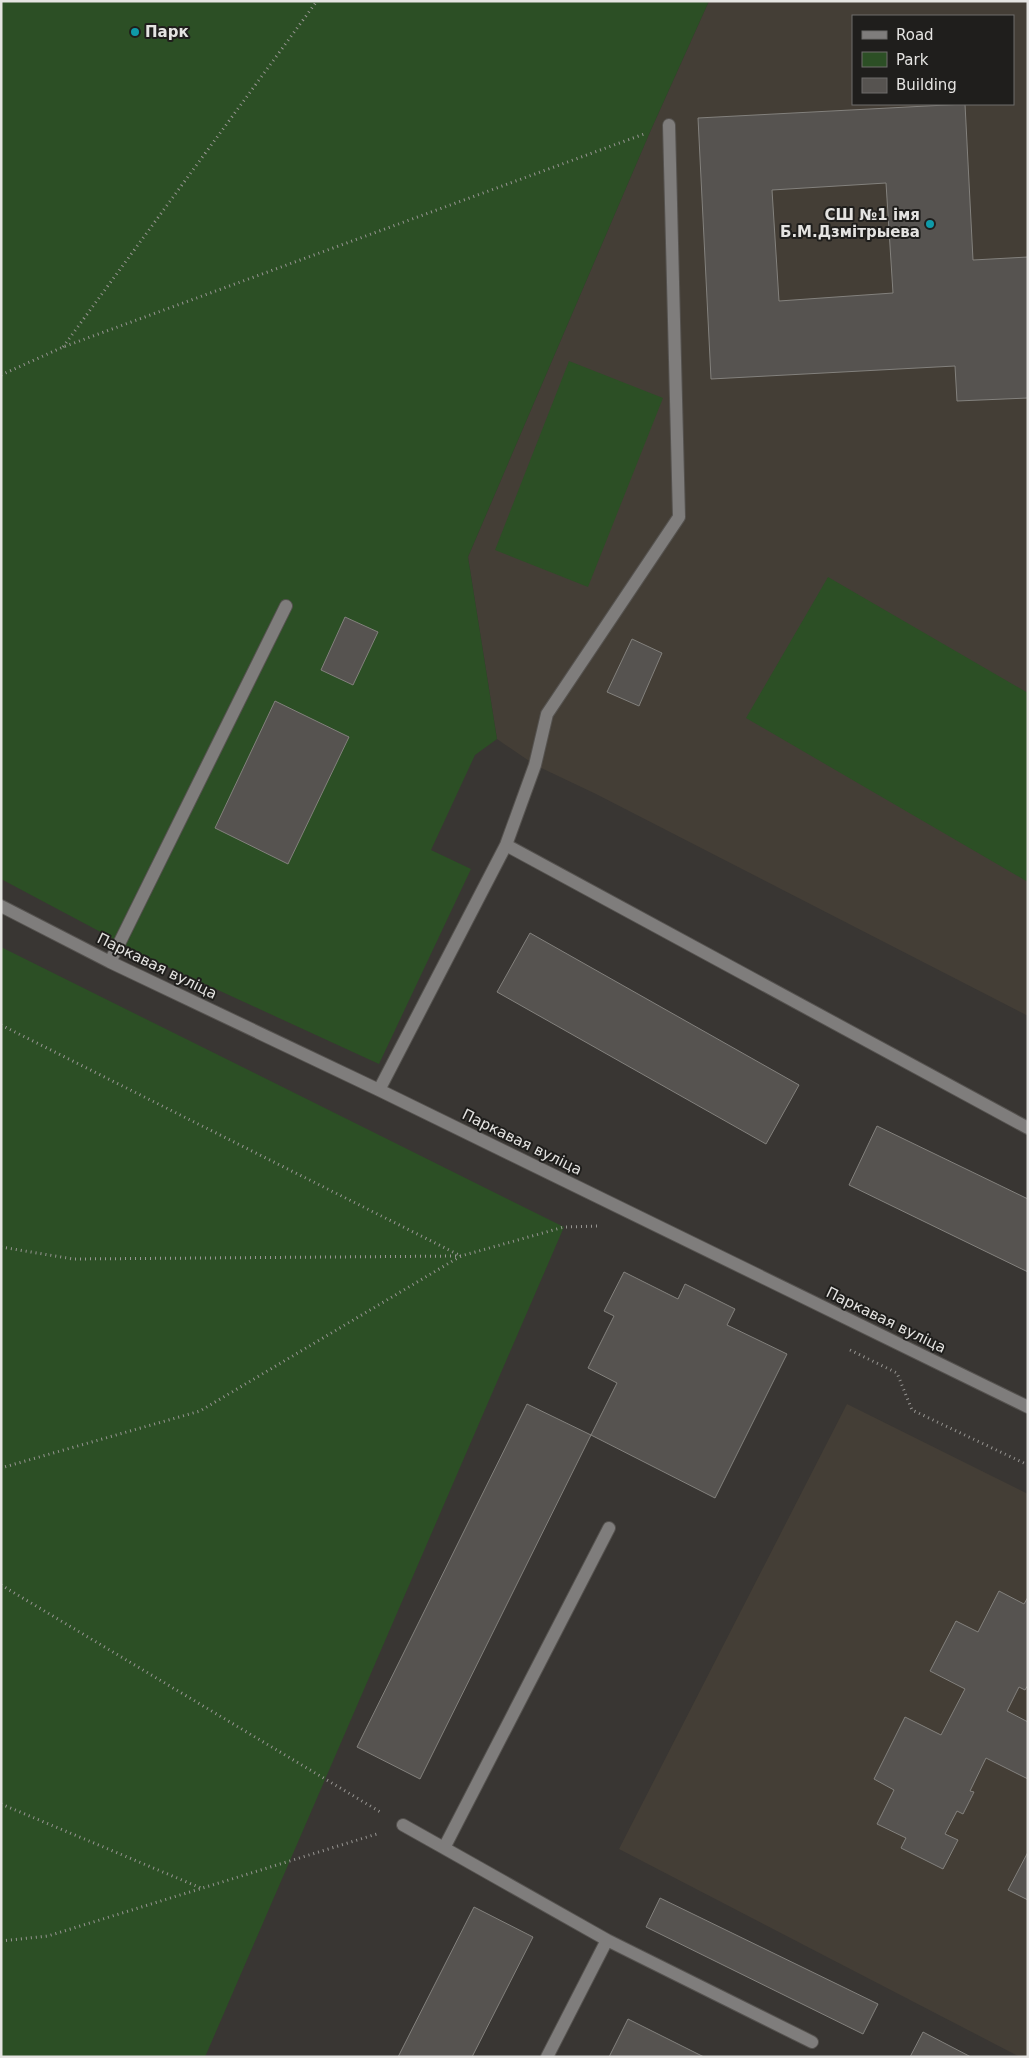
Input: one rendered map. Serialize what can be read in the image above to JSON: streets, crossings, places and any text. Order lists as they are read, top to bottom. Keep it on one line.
{"streets":{"street":["Паркавая вуліца"]},"places":["Парк","СШ №1 імя Б.М.Дзмітрыева"],"legend":["Road","Park","Building"]}
